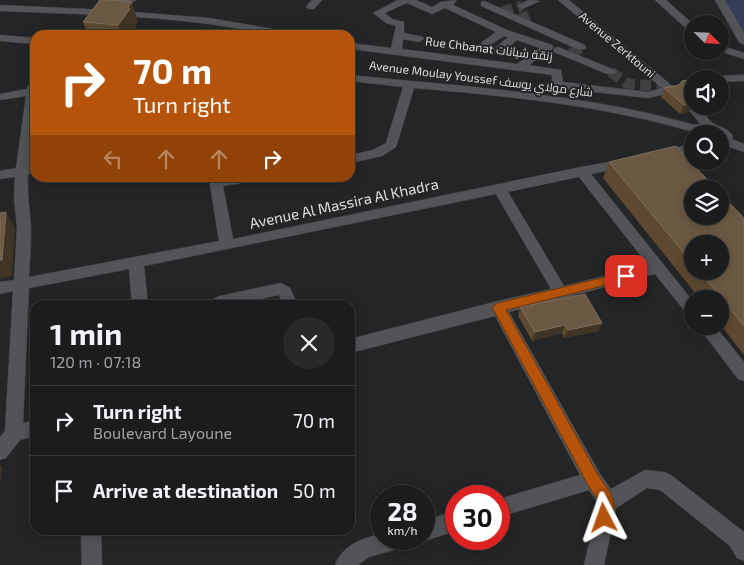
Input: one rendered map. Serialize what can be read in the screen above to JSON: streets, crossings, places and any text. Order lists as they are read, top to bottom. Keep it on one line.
{"streets":{"street":["Avenue Zerktouni","Rue Chbanat زنقة شبانات","Avenue Moulay Youssef شارع مولاي يوسف","Avenue Al Massira Al Khadra"]},"crossings":[["Avenue Zerktouni","Rue Chbanat زنقة شبانات"]],"north":"bottom right","page":{"map_buttons":["+","−"],"turn":["70 m","Turn right"],"heading":["1 min","120 m · 07:18"],"list":[{"name":"Turn right","note":"Boulevard Layoune","value":"70 m"},{"name":"Arrive at destination","value":"50 m"}],"speed":"28 km/h","limit":"30"}}
